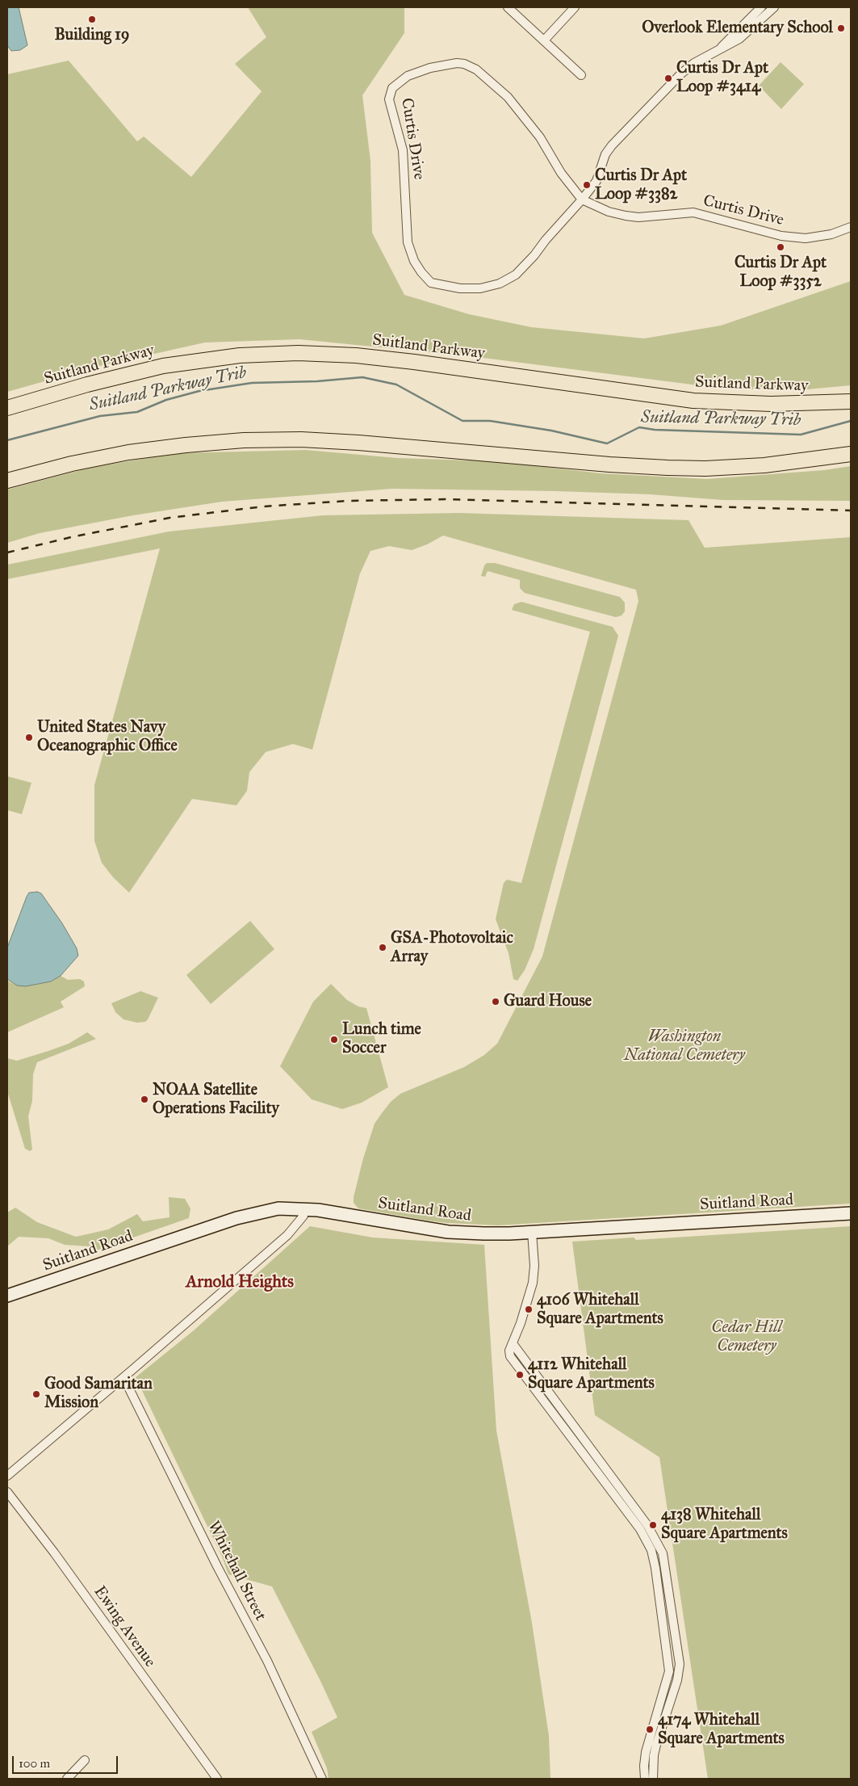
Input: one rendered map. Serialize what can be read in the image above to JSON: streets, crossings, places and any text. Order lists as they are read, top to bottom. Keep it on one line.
{"streets":{"highway":["Suitland Parkway"],"main road":["Suitland Road"],"street":["Curtis Drive","Whitehall Street","Ewing Avenue"]},"districts":["Arnold Heights"],"water":["Suitland Parkway Trib"],"parks":["Washington National Cemetery","Cedar Hill Cemetery"],"places":["Building 19","Overlook Elementary School","Curtis Dr Apt Loop #3414","Curtis Dr Apt Loop #3382","Curtis Dr Apt Loop #3352","United States Navy Oceanographic Office","GSA-Photovoltaic Array","Guard House","Lunch time Soccer","NOAA Satellite Operations Facility","4106 Whitehall Square Apartments","4112 Whitehall Square Apartments","Good Samaritan Mission","4138 Whitehall Square Apartments","4174 Whitehall Square Apartments"],"scale_bar":"100 m"}
